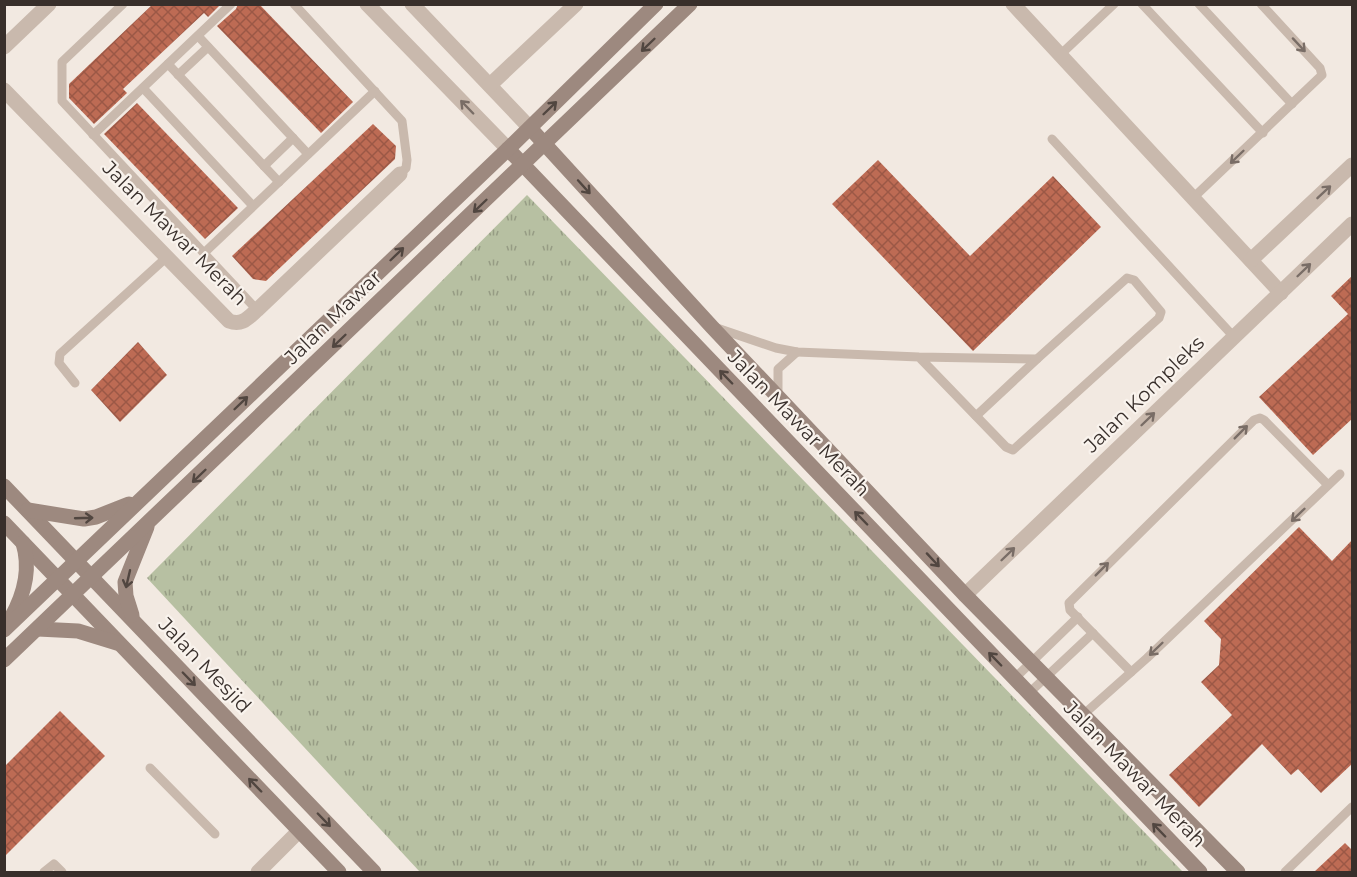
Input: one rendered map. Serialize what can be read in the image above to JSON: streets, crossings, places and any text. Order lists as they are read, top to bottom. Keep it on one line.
{"streets":{"street":["Jalan Mawar Merah","Jalan Mawar","Jalan Kompleks","Jalan Mesjid"]},"crossings":[["Jalan Mawar Merah","Jalan Mawar"],["Jalan Mawar Merah","Jalan Kompleks"],["Jalan Mawar","Jalan Mesjid"]],"one_way":["Jalan Kompleks"]}
